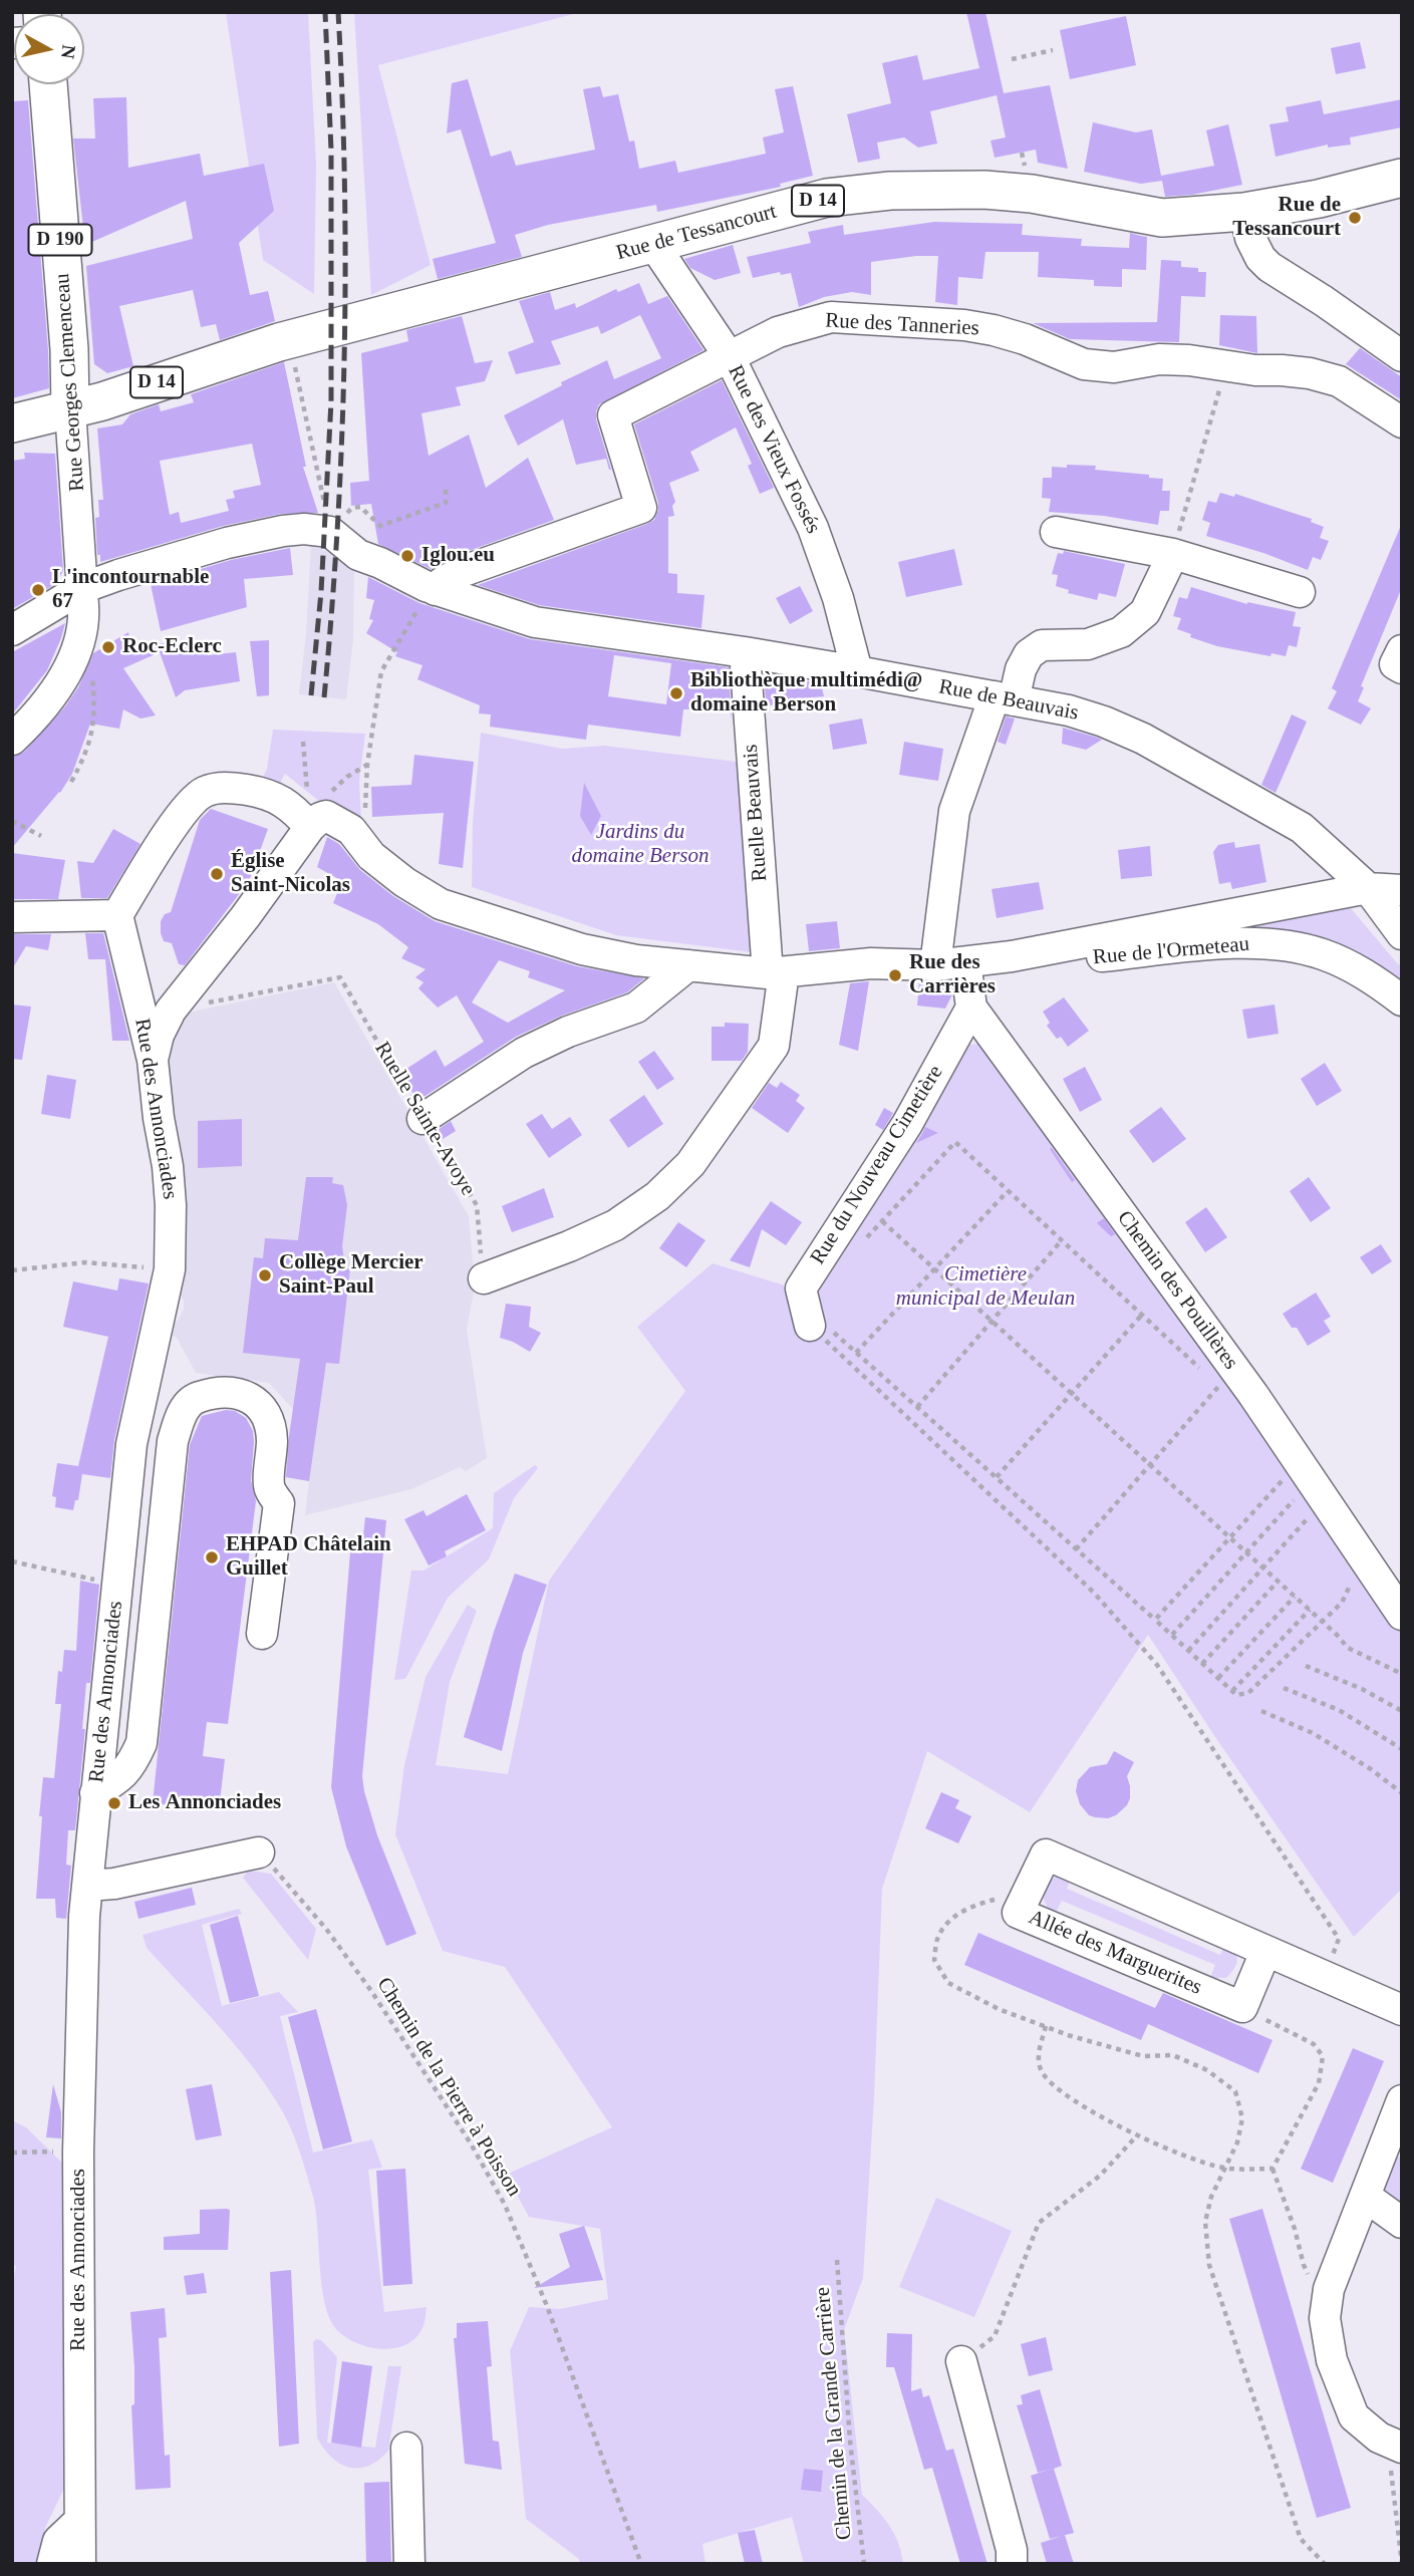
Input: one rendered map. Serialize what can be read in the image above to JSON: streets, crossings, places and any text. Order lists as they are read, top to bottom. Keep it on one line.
{"streets":{"main road":["D 14","Rue de Tessancourt","D 190","Rue Georges Clemenceau"],"street":["Rue des Tanneries","Rue des Vieux Fossés","Rue de Beauvais","Ruelle Beauvais","Rue de l'Ormeteau","Rue des Annonciades","Rue du Nouveau Cimetière","Chemin des Pouillères","Allée des Marguerites"],"path":["Ruelle Sainte-Avoye","Chemin de la Pierre à Poisson","Chemin de la Grande Carrière"]},"crossings":[["D 14","Rue de Tessancourt"],["D 14","Rue Georges Clemenceau"],["Rue de Tessancourt","Rue Georges Clemenceau"],["Rue de Tessancourt","Rue des Vieux Fossés"],["Rue des Tanneries","Rue des Vieux Fossés"],["Rue des Tanneries","Rue de Beauvais"],["Rue des Vieux Fossés","Rue de Beauvais"],["Rue de Beauvais","Ruelle Beauvais"],["Rue du Nouveau Cimetière","Chemin des Pouillères"]],"parks":["Jardins du domaine Berson","Cimetière municipal de Meulan"],"places":["Rue de Tessancourt","Iglou.eu","L'incontournable 67","Roc-Eclerc","Bibliothèque multimédi@ domaine Berson","Église Saint-Nicolas","Rue des Carrières","Collège Mercier Saint-Paul","EHPAD Châtelain Guillet","Les Annonciades"],"north":"right"}
